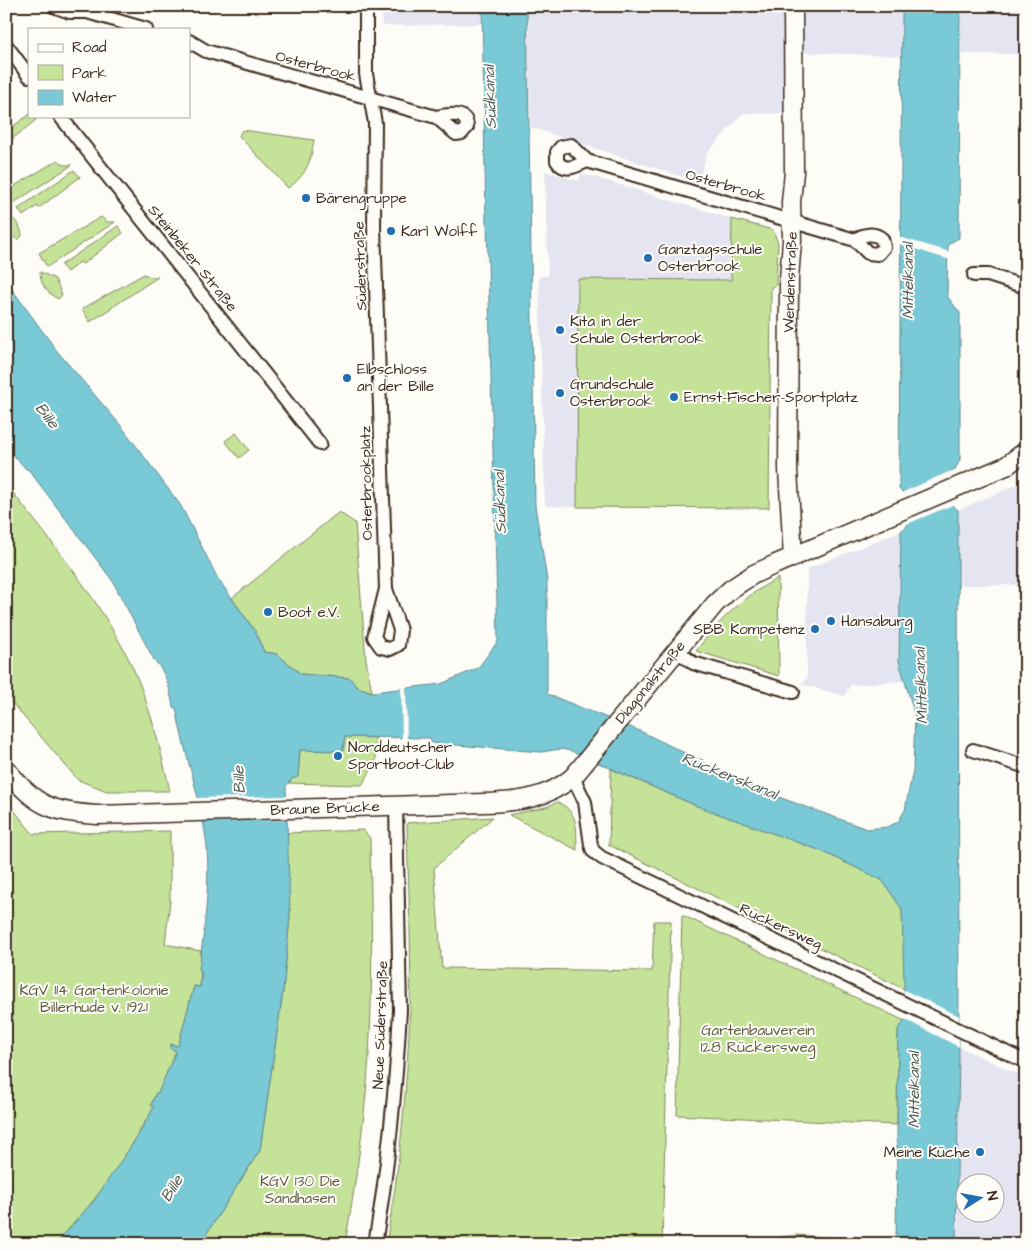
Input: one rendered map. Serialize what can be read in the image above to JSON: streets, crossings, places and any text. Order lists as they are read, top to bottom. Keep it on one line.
{"streets":{"street":["Osterbrook","Steinbeker Straße","Süderstraße","Wendenstraße","Osterbrookplatz","Diagonalstraße","Braune Brücke","Rückersweg","Neue Süderstraße"]},"crossings":[["Osterbrook","Süderstraße"],["Osterbrook","Wendenstraße"],["Süderstraße","Osterbrookplatz"],["Wendenstraße","Diagonalstraße"],["Diagonalstraße","Braune Brücke"],["Diagonalstraße","Rückersweg"],["Diagonalstraße","Neue Süderstraße"],["Braune Brücke","Neue Süderstraße"]],"water":["Südkanal","Mittelkanal","Bille","Rückerskanal"],"parks":["KGV 114 Gartenkolonie Billerhude v. 1921","Gartenbauverein 128 Rückersweg","KGV 130 Die Sandhasen"],"places":["Bärengruppe","Karl Wolff","Ganztagsschule Osterbrook","Kita in der Schule Osterbrook","Elbschloss an der Bille","Grundschule Osterbrook","Ernst-Fischer-Sportplatz","Boot e.V.","Hansaburg","SBB Kompetenz","Norddeutscher Sportboot-Club","Meine Küche"],"legend":["Road","Park","Water"],"north":"right"}
